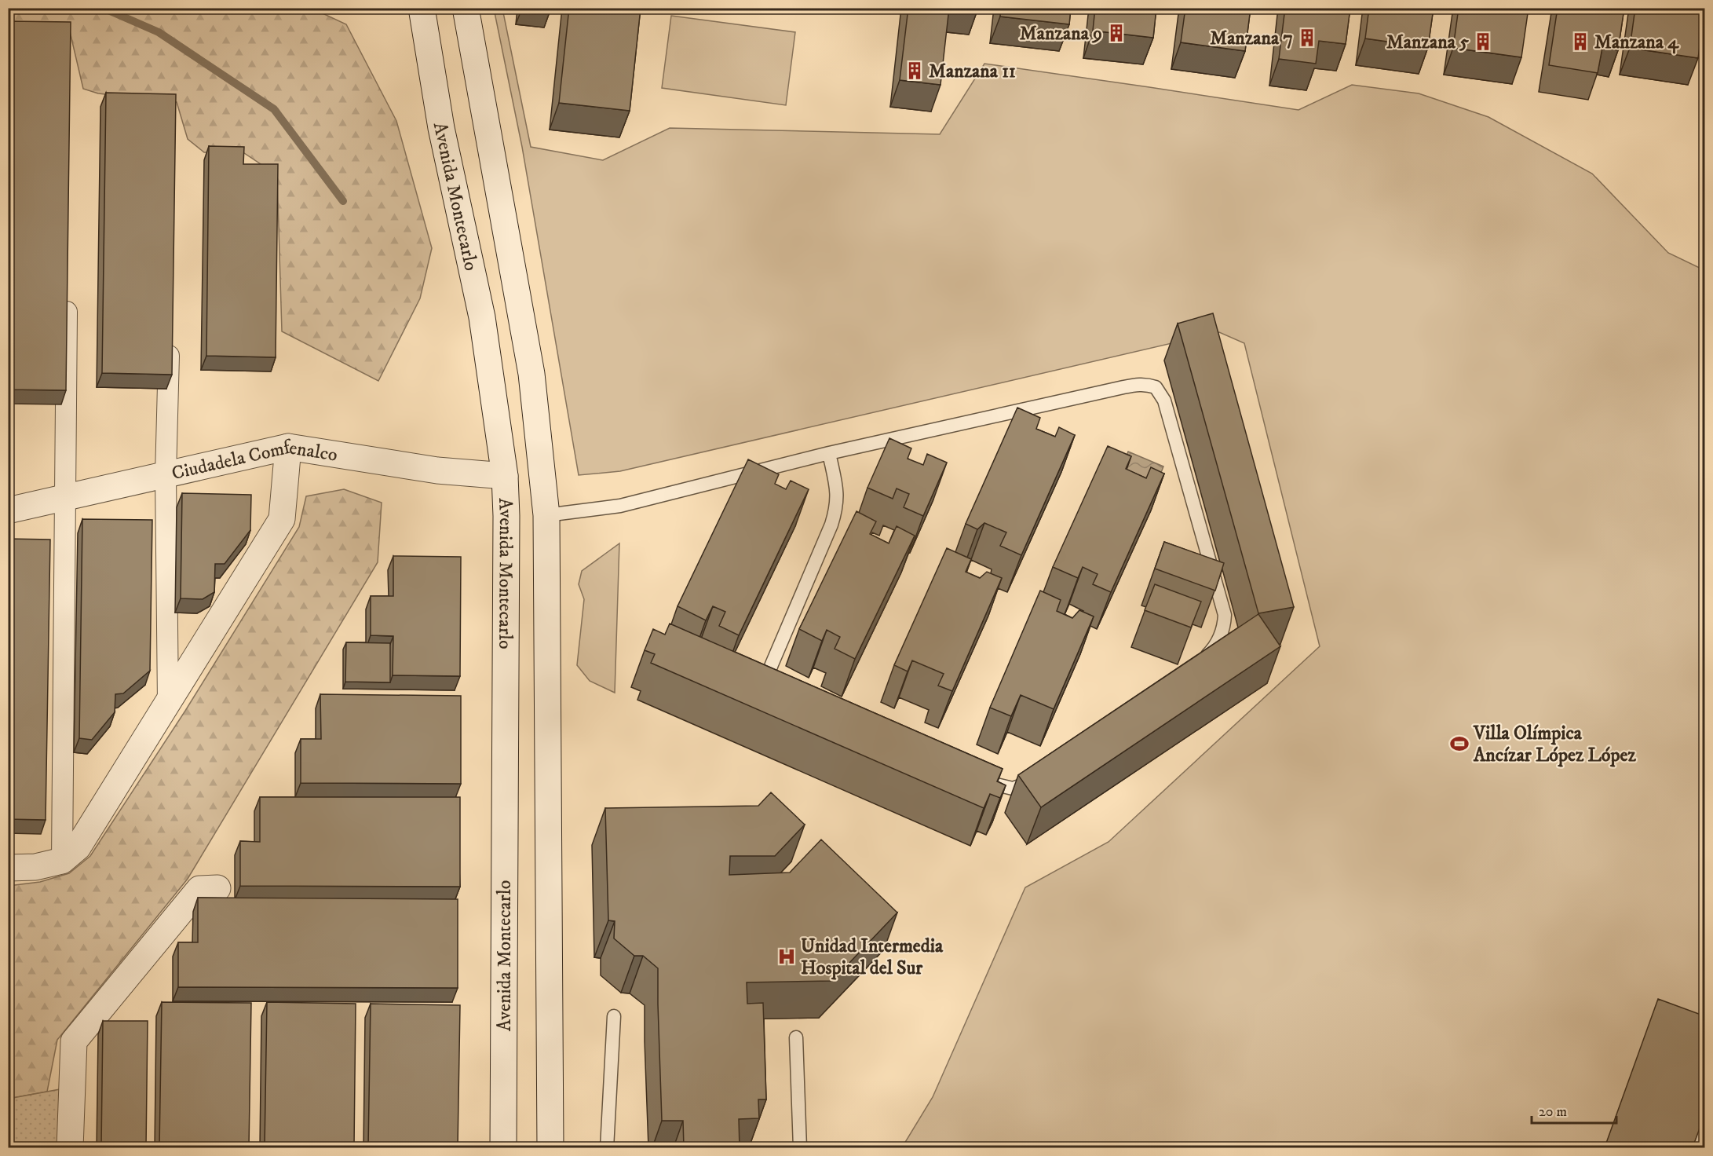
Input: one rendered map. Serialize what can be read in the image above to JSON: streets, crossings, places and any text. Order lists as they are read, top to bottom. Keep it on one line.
{"streets":{"main road":["Avenida Montecarlo","Ciudadela Comfenalco"]},"crossings":[["Avenida Montecarlo","Ciudadela Comfenalco"]],"places":{"building":["Manzana 9","Manzana 7","Manzana 5","Manzana 4","Manzana 11"],"sports":["Villa Olímpica Ancízar López López"],"hospital":["Unidad Intermedia Hospital del Sur"]},"scale_bar":"20 m"}
